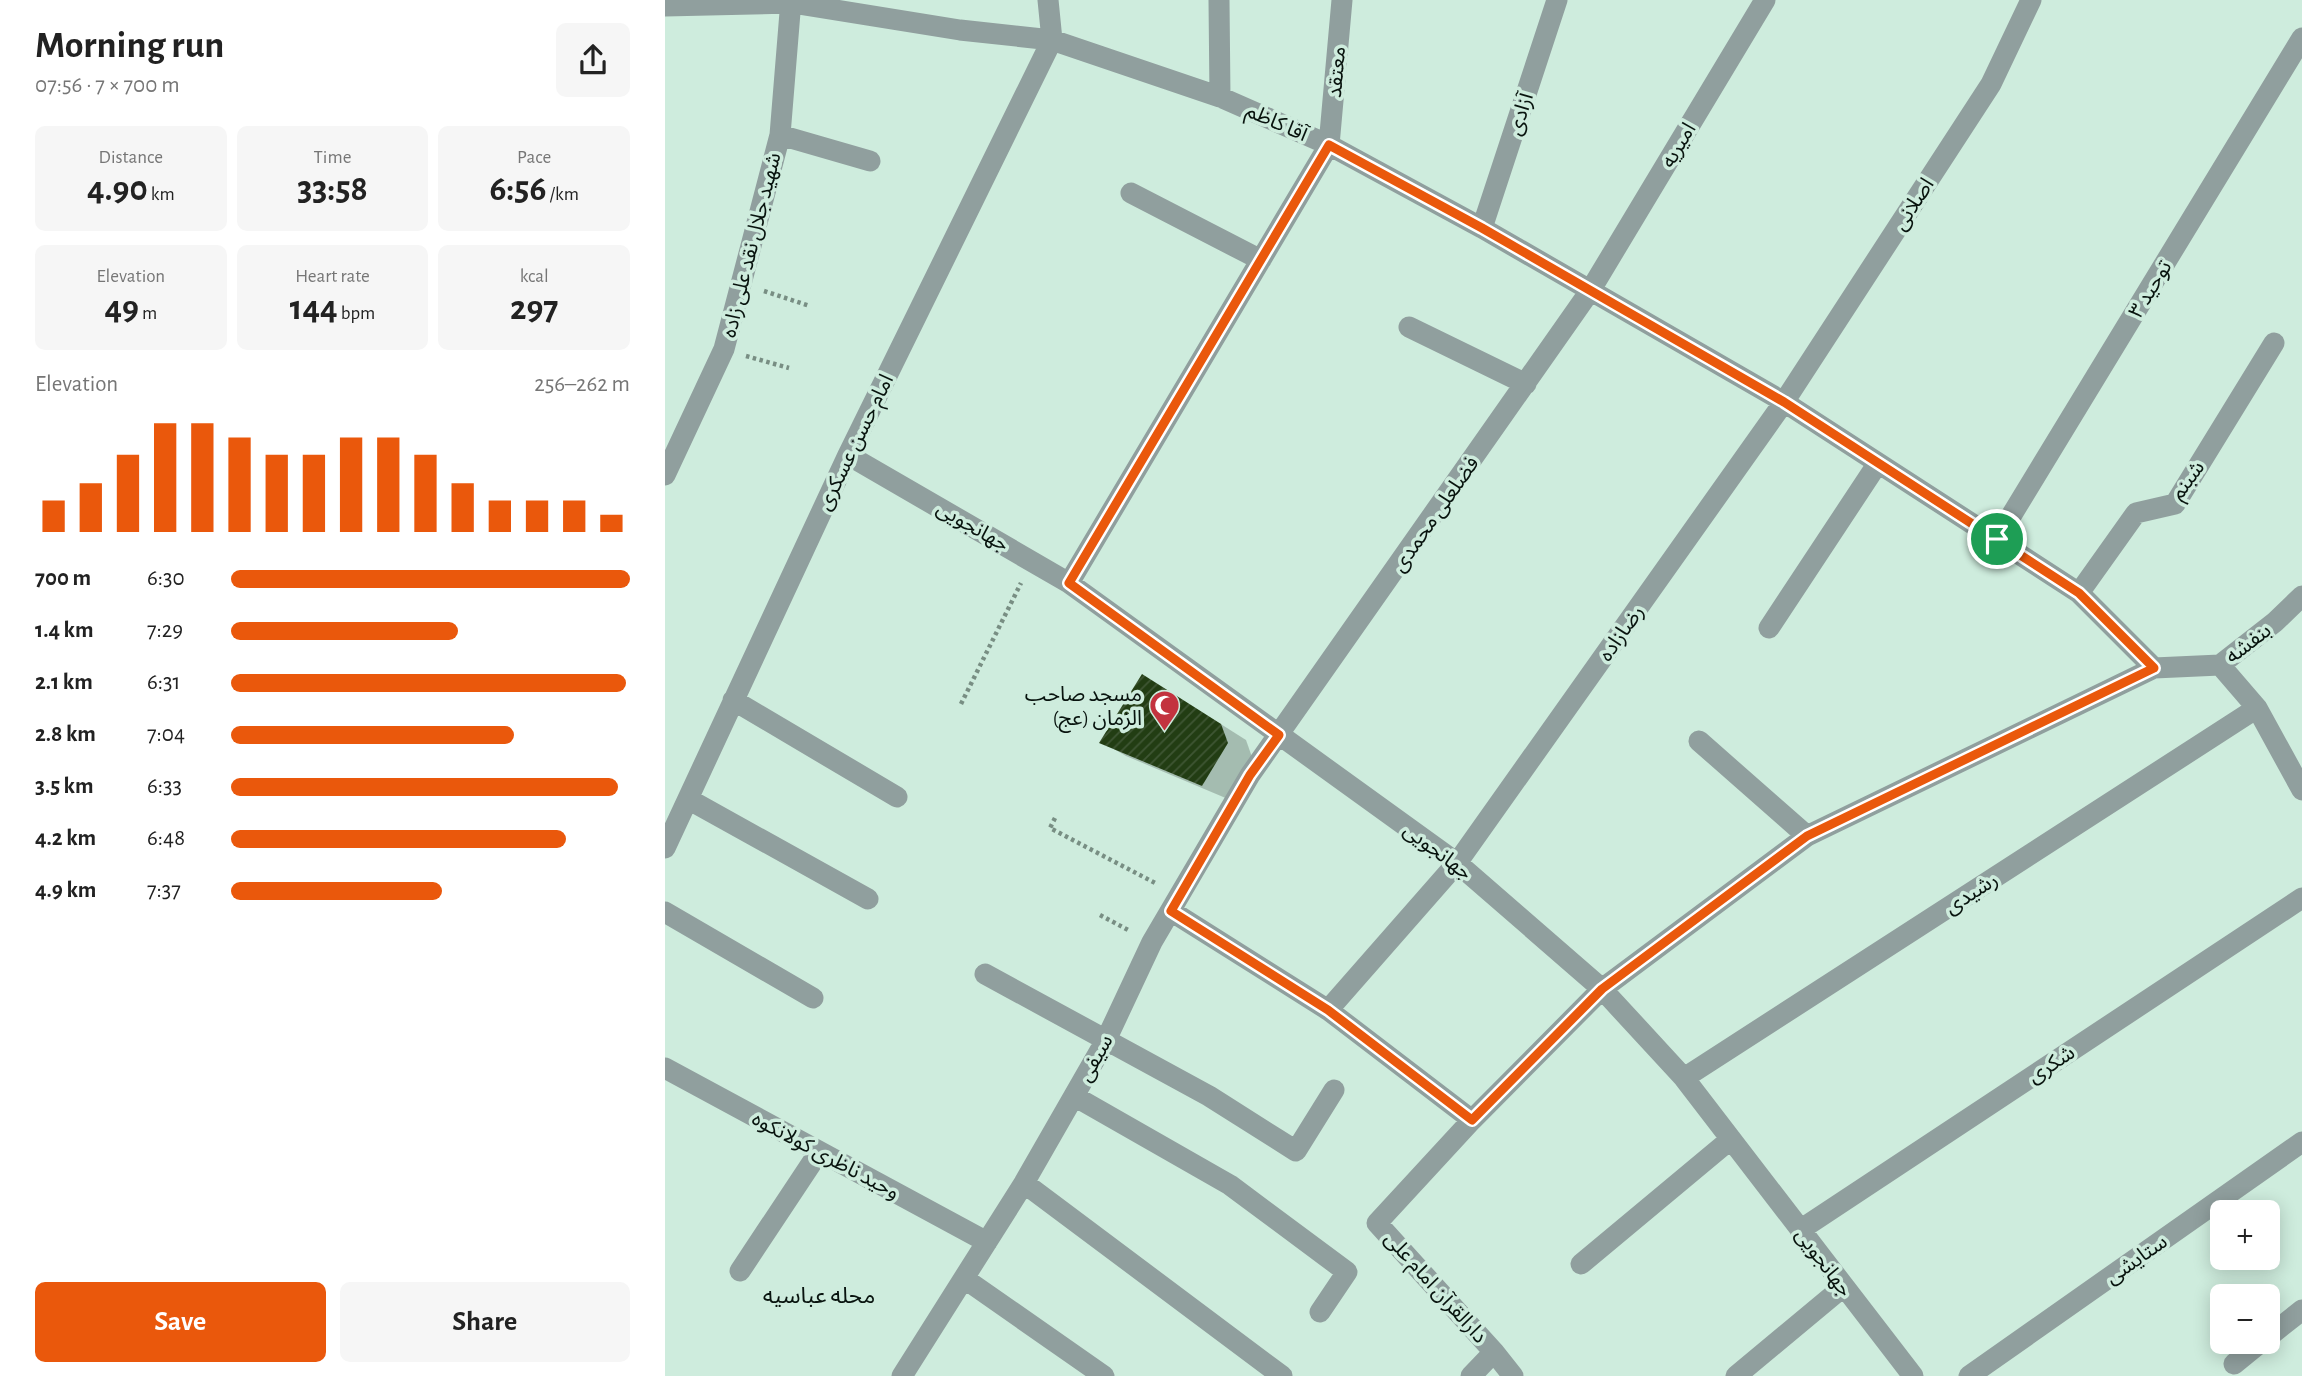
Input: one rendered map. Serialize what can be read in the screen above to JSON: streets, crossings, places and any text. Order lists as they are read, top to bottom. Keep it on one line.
{"streets":{"street":["معتقد","آزادی","آقا کاظم","امیریه","اصلانی","شهید جلال نقد علی زاده","توحید ۳","امام حسن عسکری","شبنم","فضلعلی محمدی","جهانجویی","رضازاده","بنفشه","رشیدی","سیفی","شکری","وحید ناظری کولانکوه","ستایشی","دارالقرآن امام علی"]},"crossings":[["معتقد","آقا کاظم"],["آزادی","آقا کاظم"],["آقا کاظم","امیریه"],["آقا کاظم","اصلانی"],["آقا کاظم","شهید جلال نقد علی زاده"],["آقا کاظم","توحید ۳"],["آقا کاظم","امام حسن عسکری"],["آقا کاظم","شبنم"],["آقا کاظم","فضلعلی محمدی"],["آقا کاظم","رضازاده"],["آقا کاظم","بنفشه"],["امیریه","فضلعلی محمدی"],["اصلانی","رضازاده"],["امام حسن عسکری","جهانجویی"],["فضلعلی محمدی","جهانجویی"],["فضلعلی محمدی","سیفی"],["جهانجویی","رضازاده"],["جهانجویی","بنفشه"],["جهانجویی","رشیدی"],["جهانجویی","سیفی"],["جهانجویی","شکری"],["جهانجویی","دارالقرآن امام علی"],["بنفشه","دارالقرآن امام علی"],["سیفی","وحید ناظری کولانکوه"]],"districts":["محله عباسیه"],"places":{"mosque":["مسجد صاحب الزمان (عج)"]},"page":{"heading":["Morning run","07:56 · 7 × 700 m"],"stats":[["Distance","4.90 km"],["Time","33:58"],["Pace","6:56 /km"],["Elevation","49 m"],["Heart rate","144 bpm"],["kcal","297"]],"chart":["Elevation","256–262 m"],"list":[{"name":"700 m","note":"6:30"},{"name":"1.4 km","note":"7:29"},{"name":"2.1 km","note":"6:31"},{"name":"2.8 km","note":"7:04"},{"name":"3.5 km","note":"6:33"},{"name":"4.2 km","note":"6:48"},{"name":"4.9 km","note":"7:37"}],"map_buttons":["+","−"],"buttons":["Save","Share"]}}
